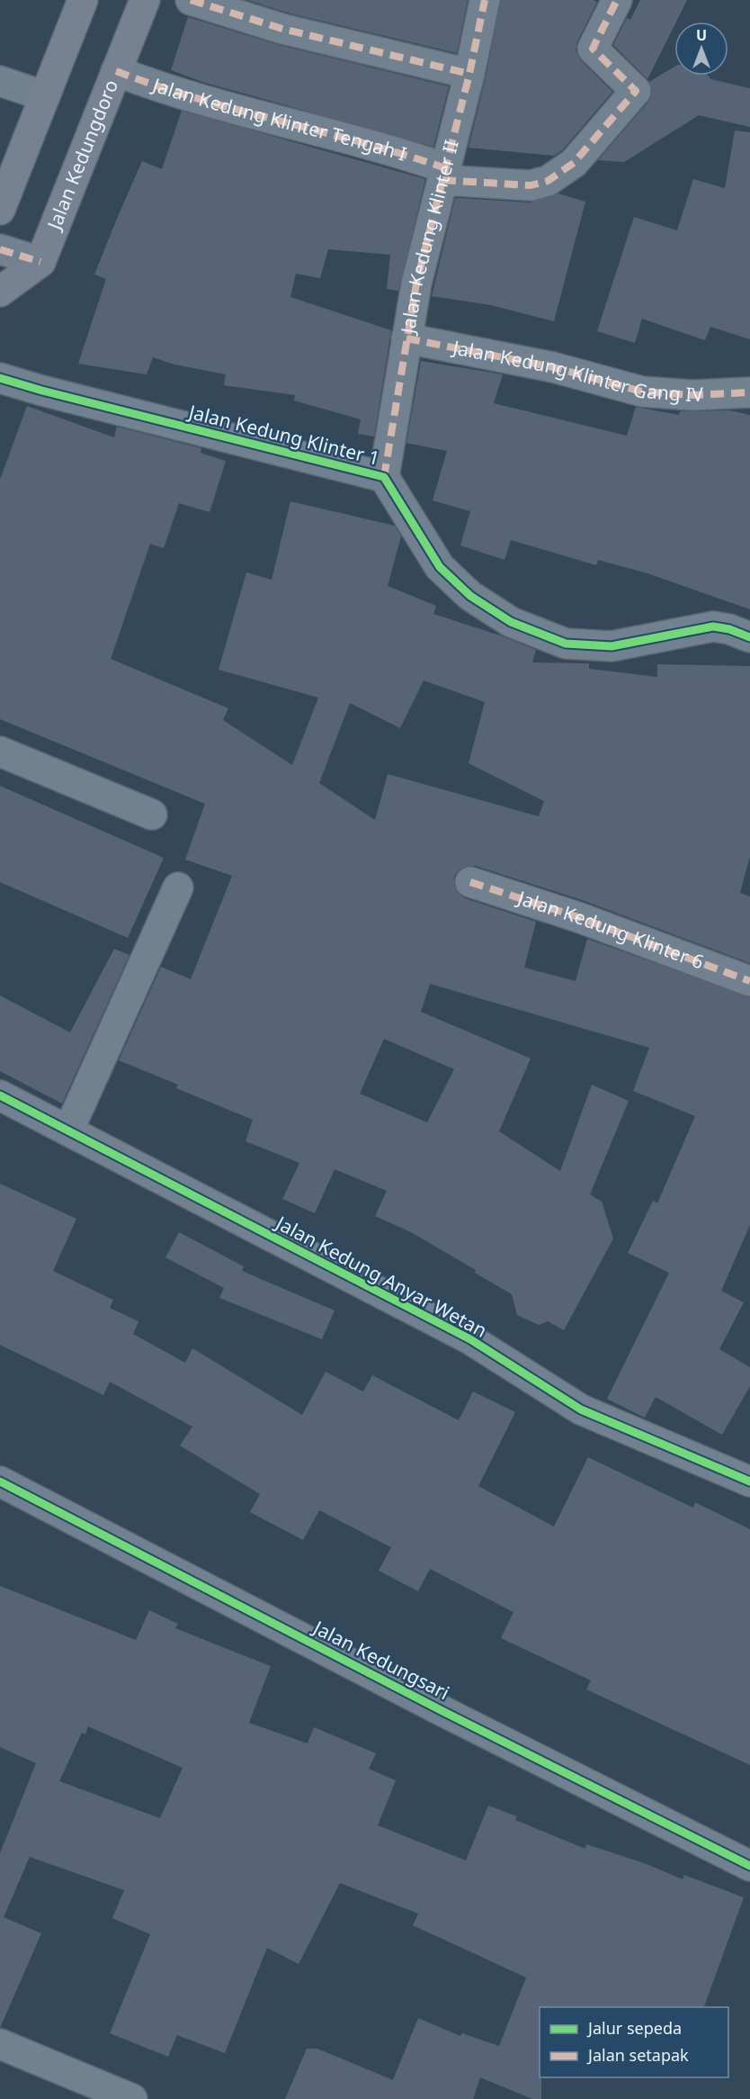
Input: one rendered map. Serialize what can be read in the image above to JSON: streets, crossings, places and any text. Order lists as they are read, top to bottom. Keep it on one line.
{"streets":{"main road":["Jalan Kedungdoro"],"street":["Jalan Kedung Klinter Tengah I","Jalan Kedung Klinter II","Jalan Kedung Klinter Gang IV","Jalan Kedung Klinter 1","Jalan Kedung Klinter 6","Jalan Kedung Anyar Wetan","Jalan Kedungsari"]},"crossings":[["Jalan Kedung Klinter Tengah I","Jalan Kedungdoro"],["Jalan Kedung Klinter Tengah I","Jalan Kedung Klinter II"],["Jalan Kedung Klinter II","Jalan Kedung Klinter Gang IV"],["Jalan Kedung Klinter II","Jalan Kedung Klinter 1"]],"legend":["Jalur sepeda","Jalan setapak"],"north":"top"}
